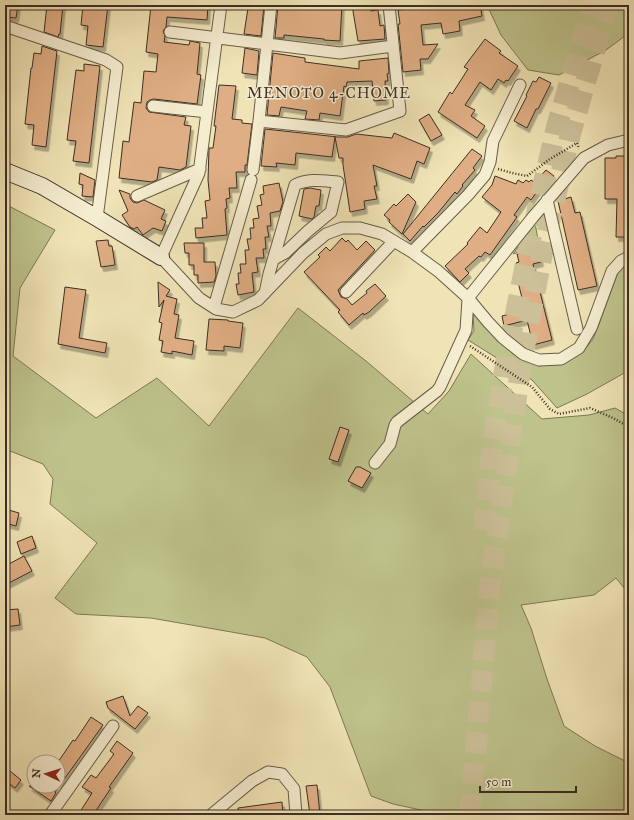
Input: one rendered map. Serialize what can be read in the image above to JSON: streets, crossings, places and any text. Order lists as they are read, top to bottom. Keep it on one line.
{"districts":["MENOTO 4-CHOME"],"scale_bar":"50 m","north":"left"}
